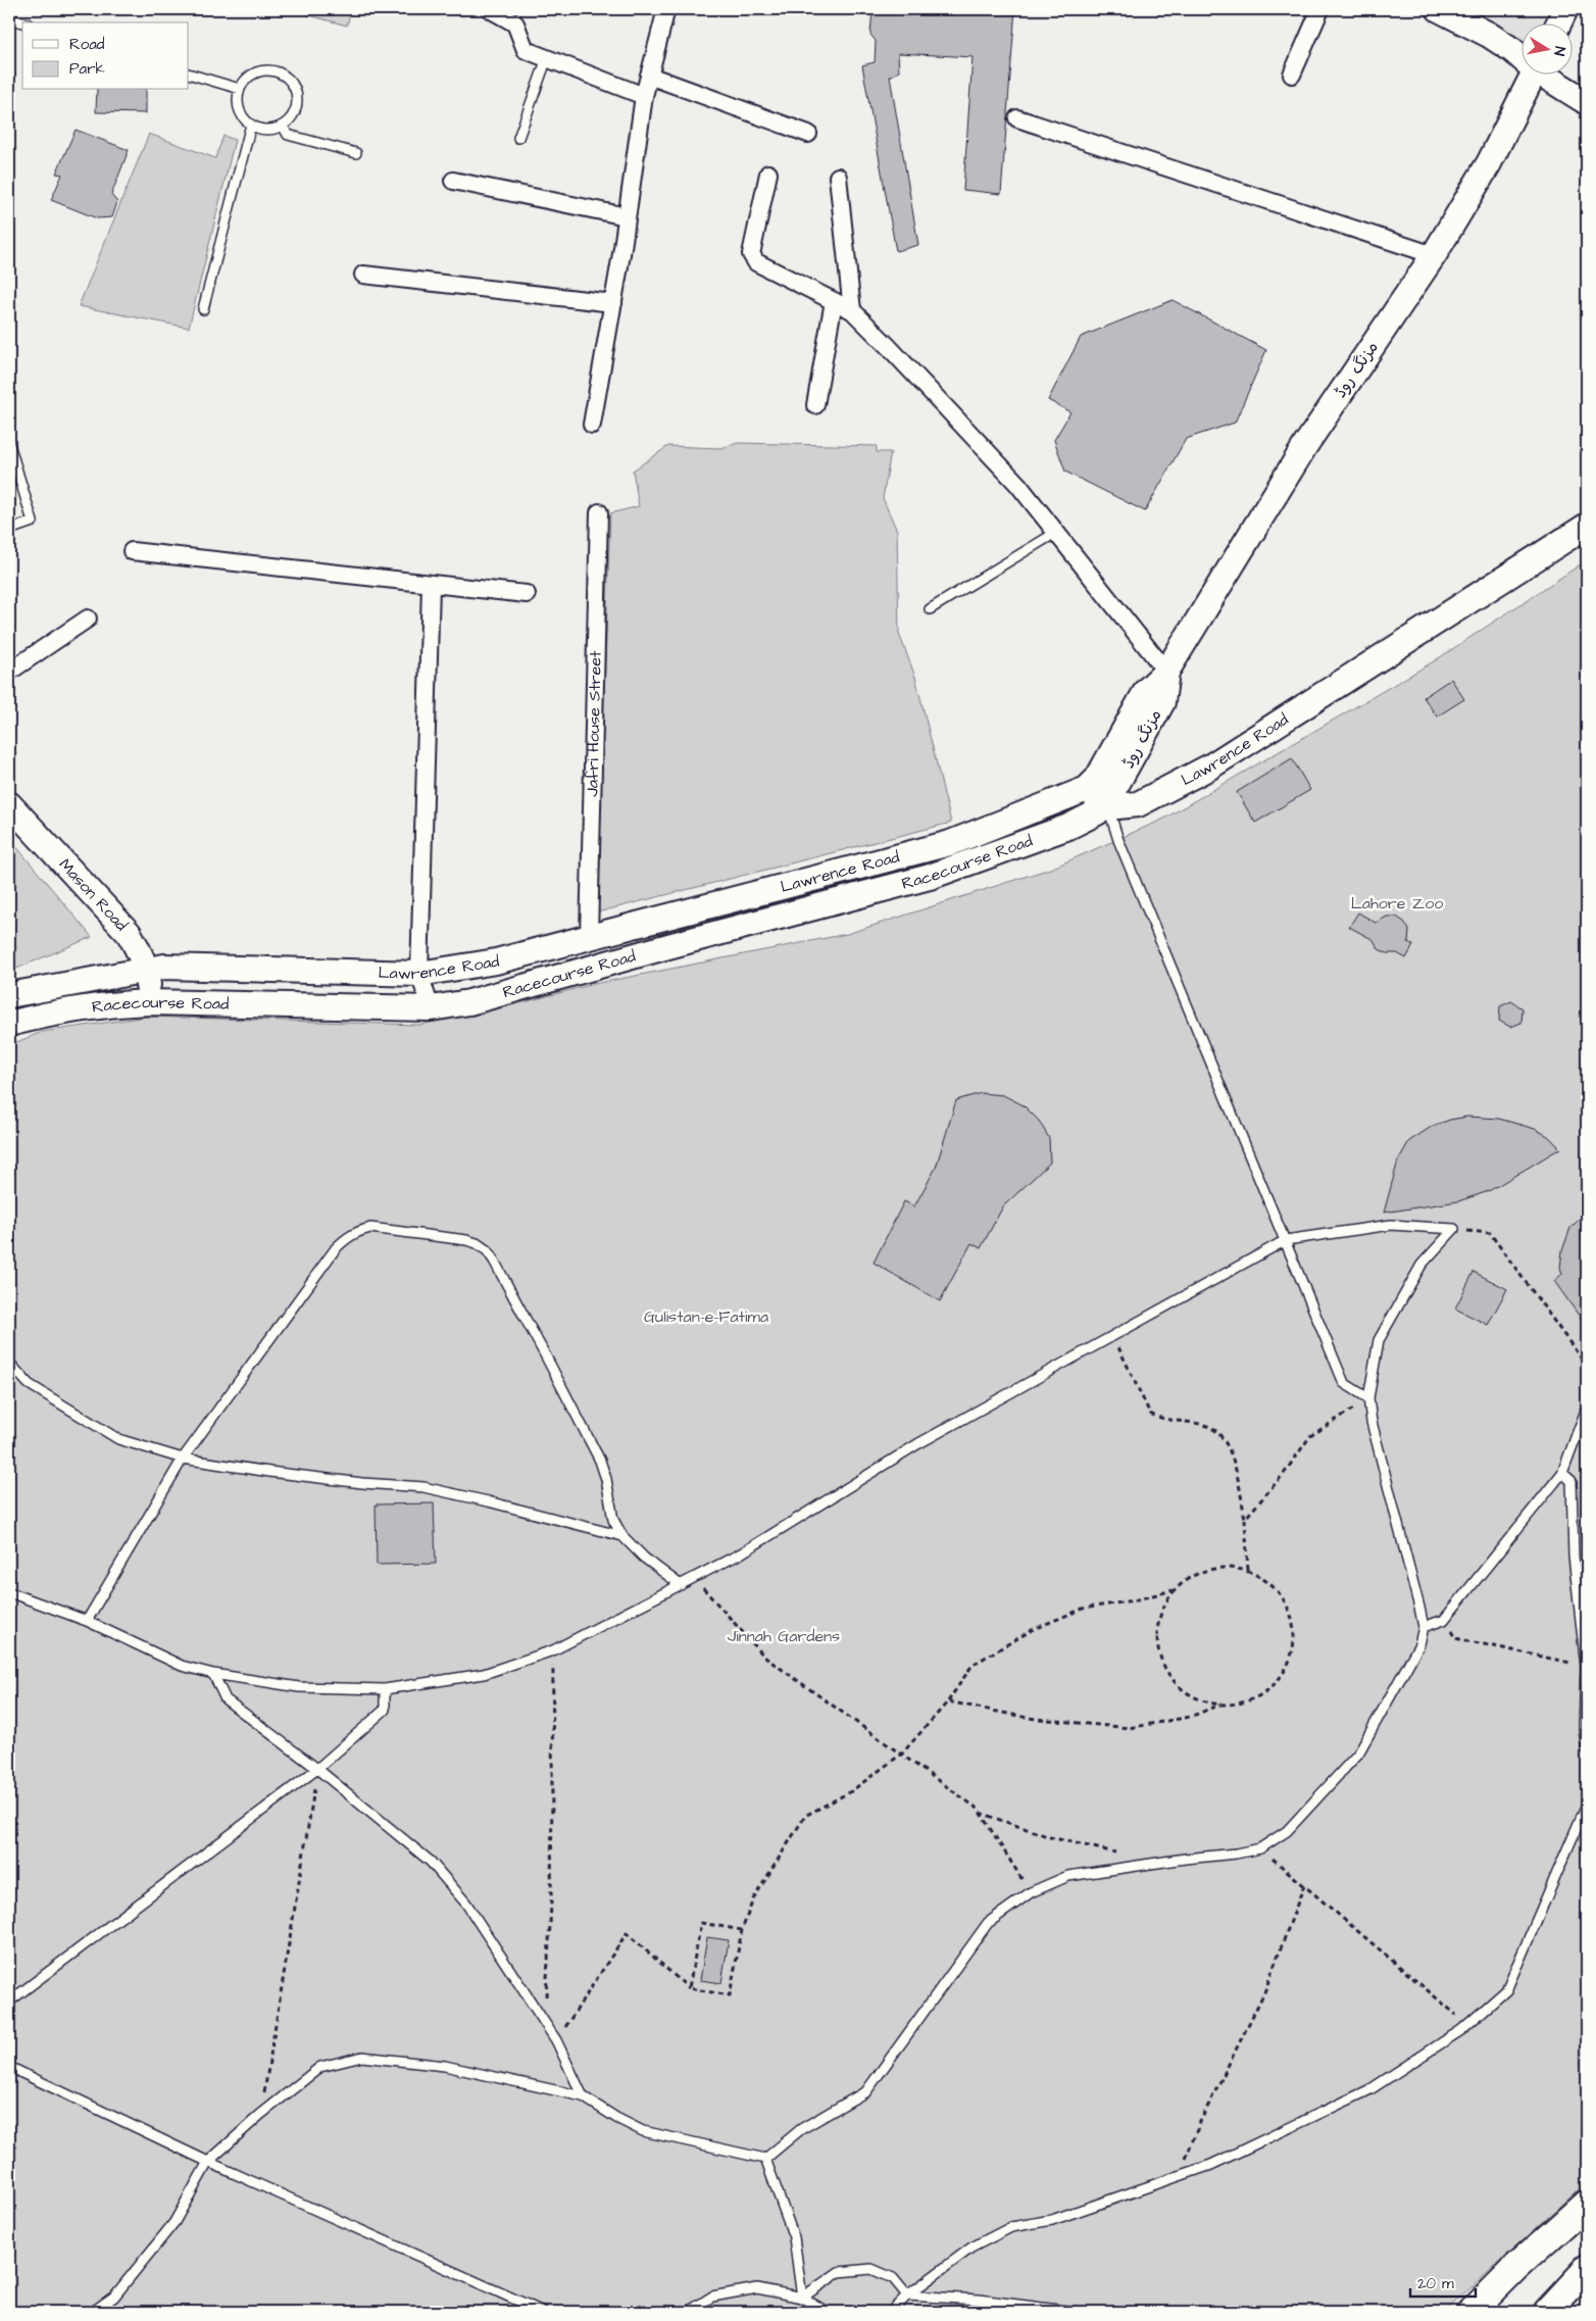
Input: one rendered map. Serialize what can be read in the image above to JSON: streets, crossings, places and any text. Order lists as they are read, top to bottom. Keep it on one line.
{"streets":{"main road":["مزنگ روڈ","Lawrence Road","Racecourse Road","Mason Road"],"street":["Jafri House Street"]},"crossings":[["مزنگ روڈ","Lawrence Road"],["مزنگ روڈ","Racecourse Road"],["Jafri House Street","Lawrence Road"],["Lawrence Road","Racecourse Road"],["Lawrence Road","Mason Road"],["Racecourse Road","Mason Road"]],"parks":["Lahore Zoo","Gulistan-e-Fatima","Jinnah Gardens"],"legend":["Road","Park"],"scale_bar":"20 m","north":"right"}
